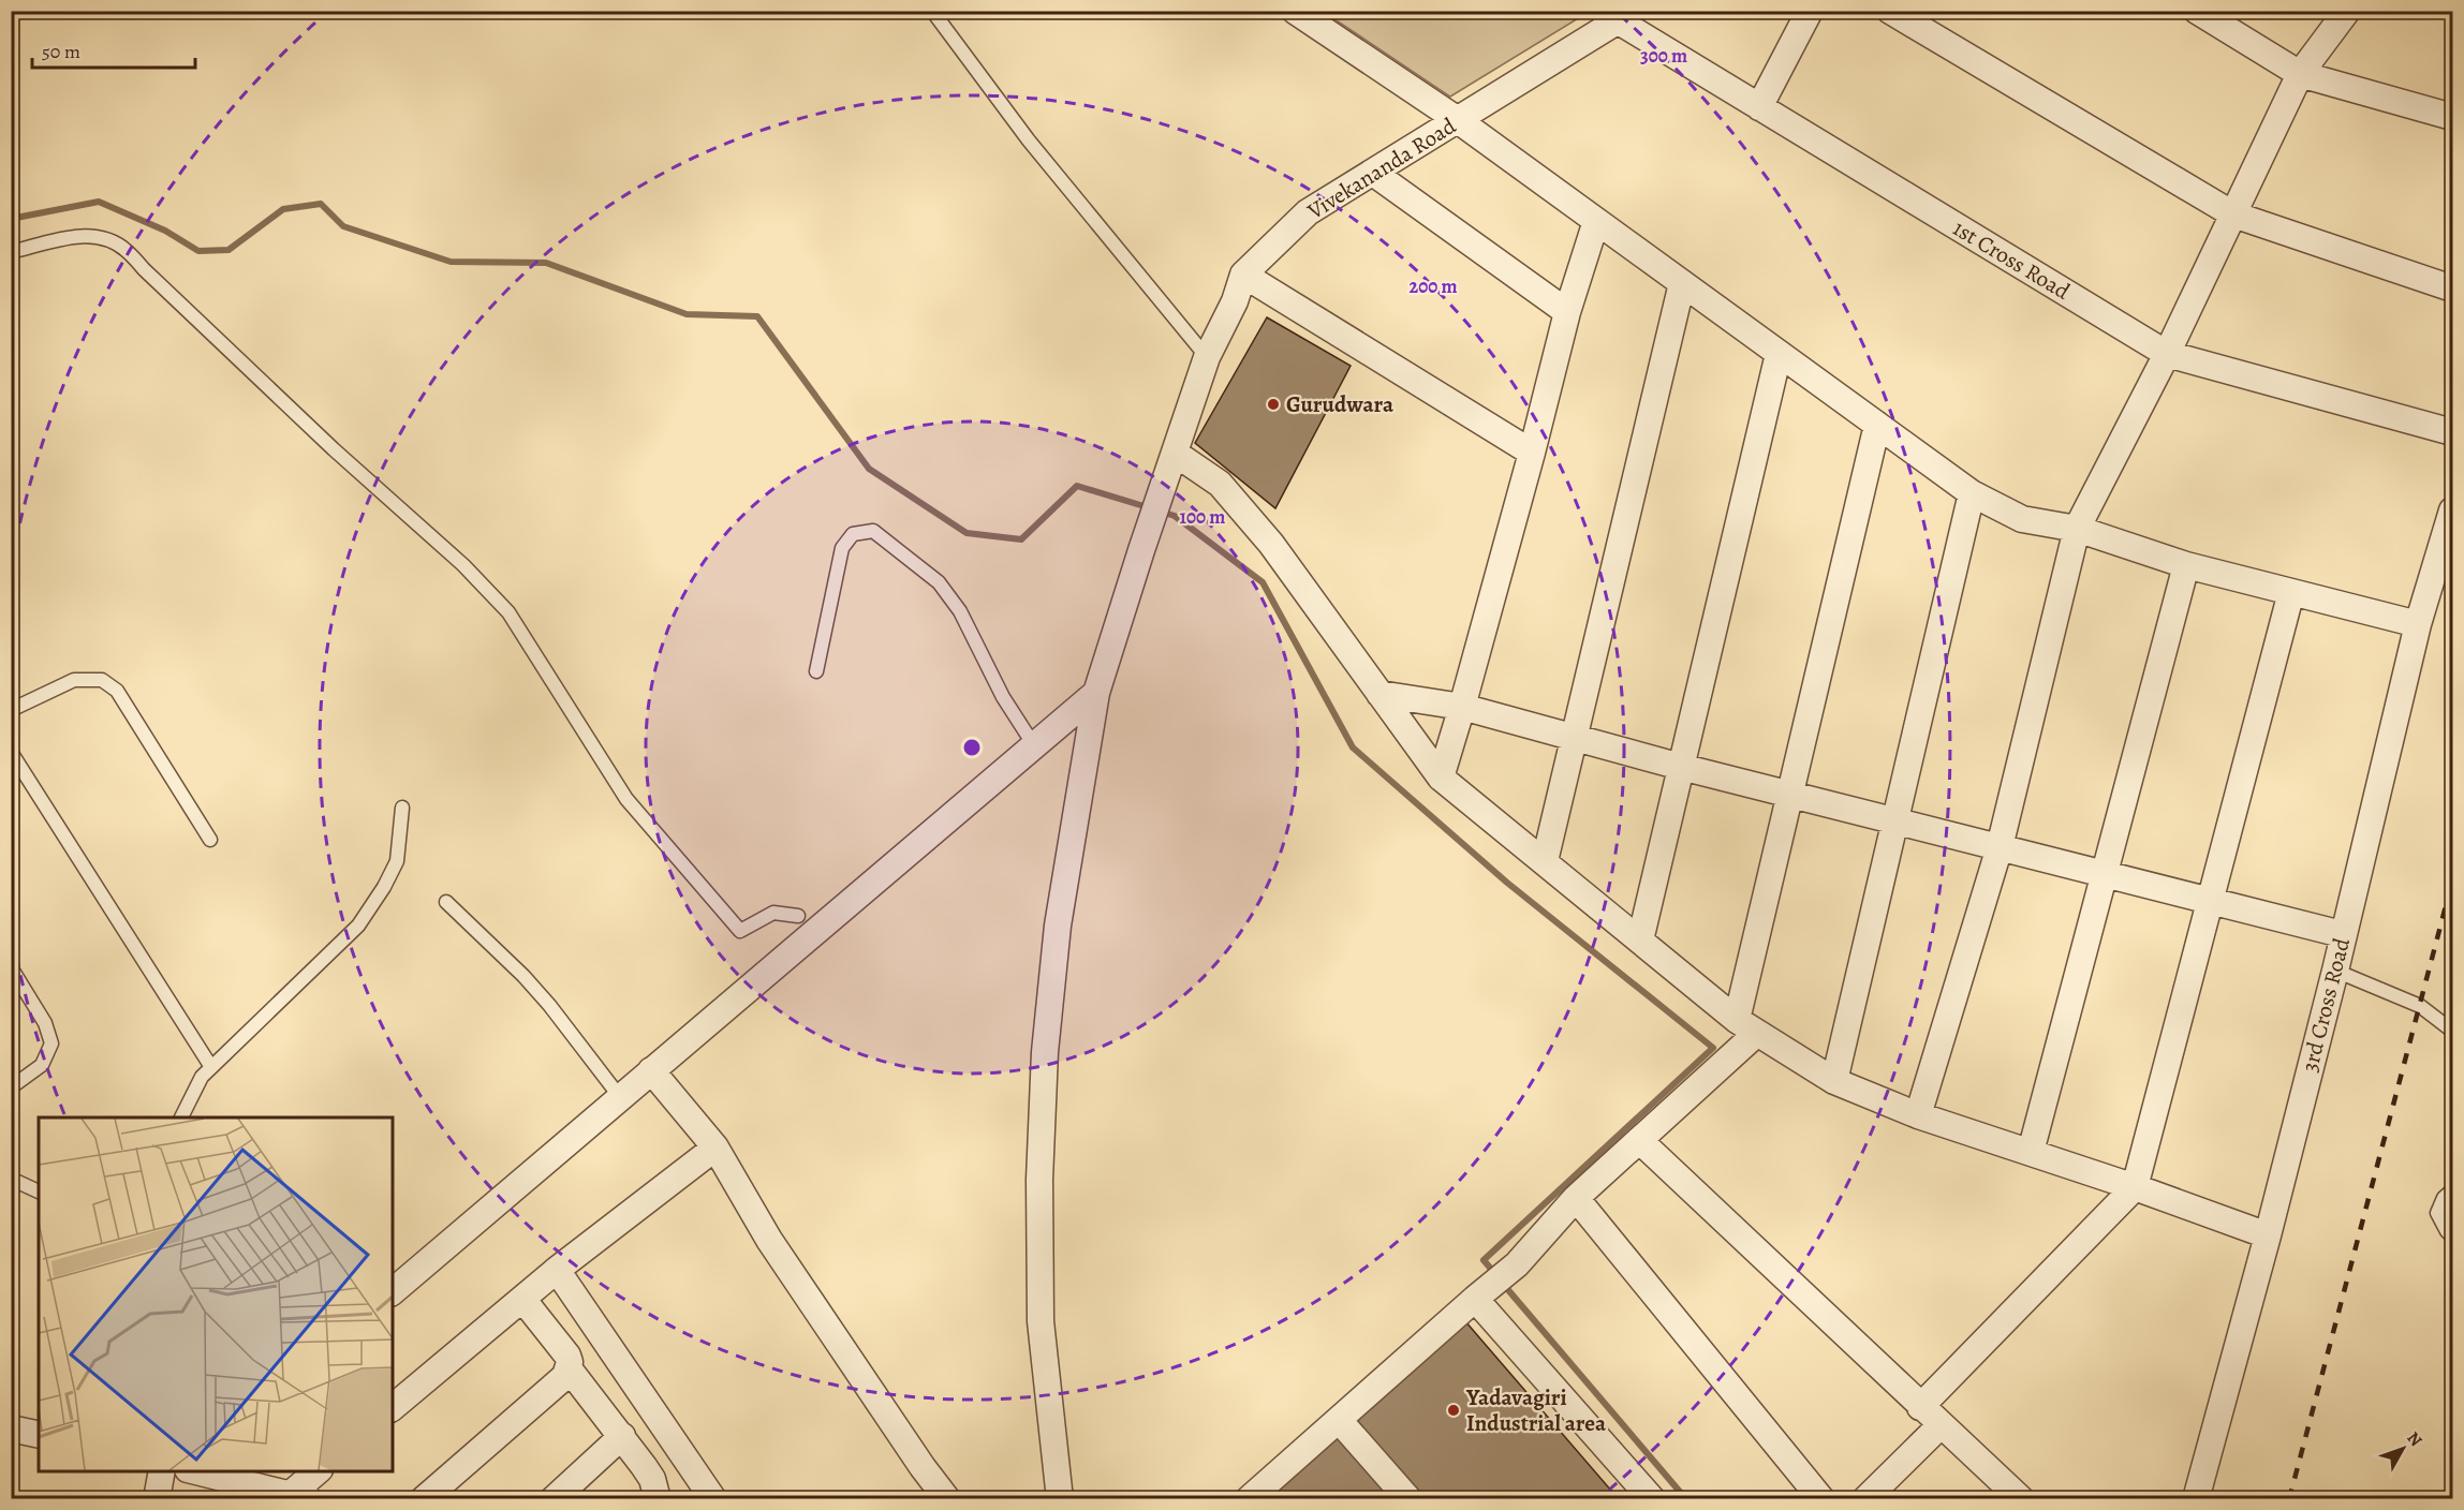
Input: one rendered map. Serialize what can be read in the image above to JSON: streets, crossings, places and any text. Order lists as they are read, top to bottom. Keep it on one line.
{"streets":{"street":["Vivekananda Road","1st Cross Road","3rd Cross Road"]},"crossings":[["Vivekananda Road","1st Cross Road"]],"places":["Gurudwara","Yadavagiri Industrial area"],"scale_bar":"50 m","north":"top right","rings":["300 m","200 m","100 m"]}
